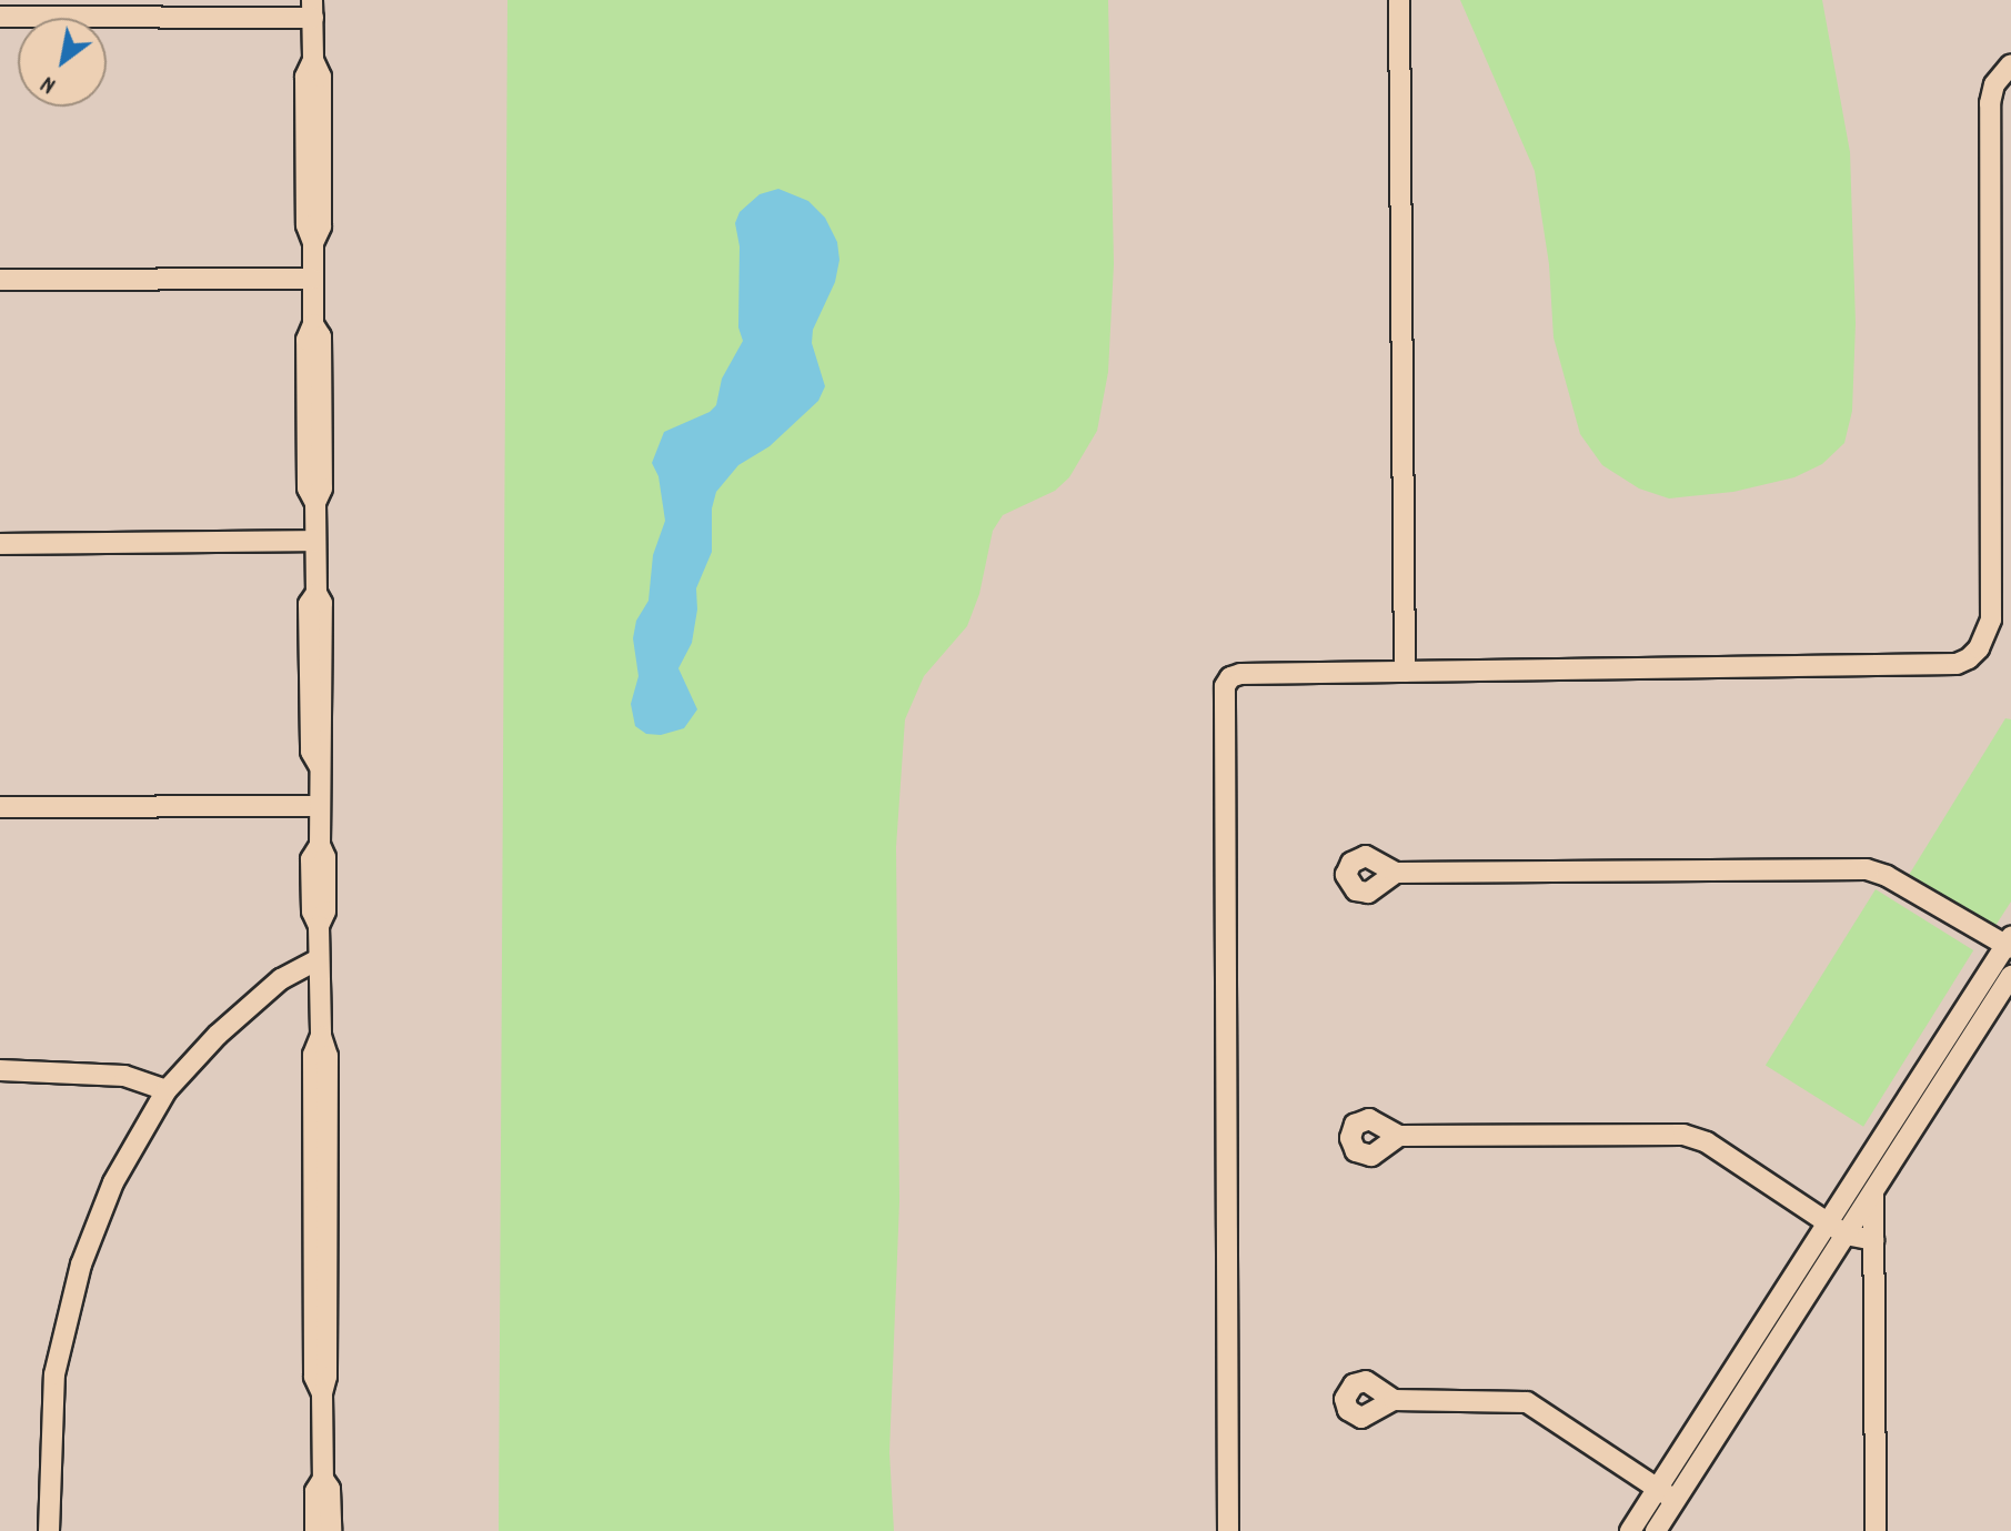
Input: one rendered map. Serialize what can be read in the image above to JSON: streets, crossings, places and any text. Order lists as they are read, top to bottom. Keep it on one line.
{"north":"bottom left"}
